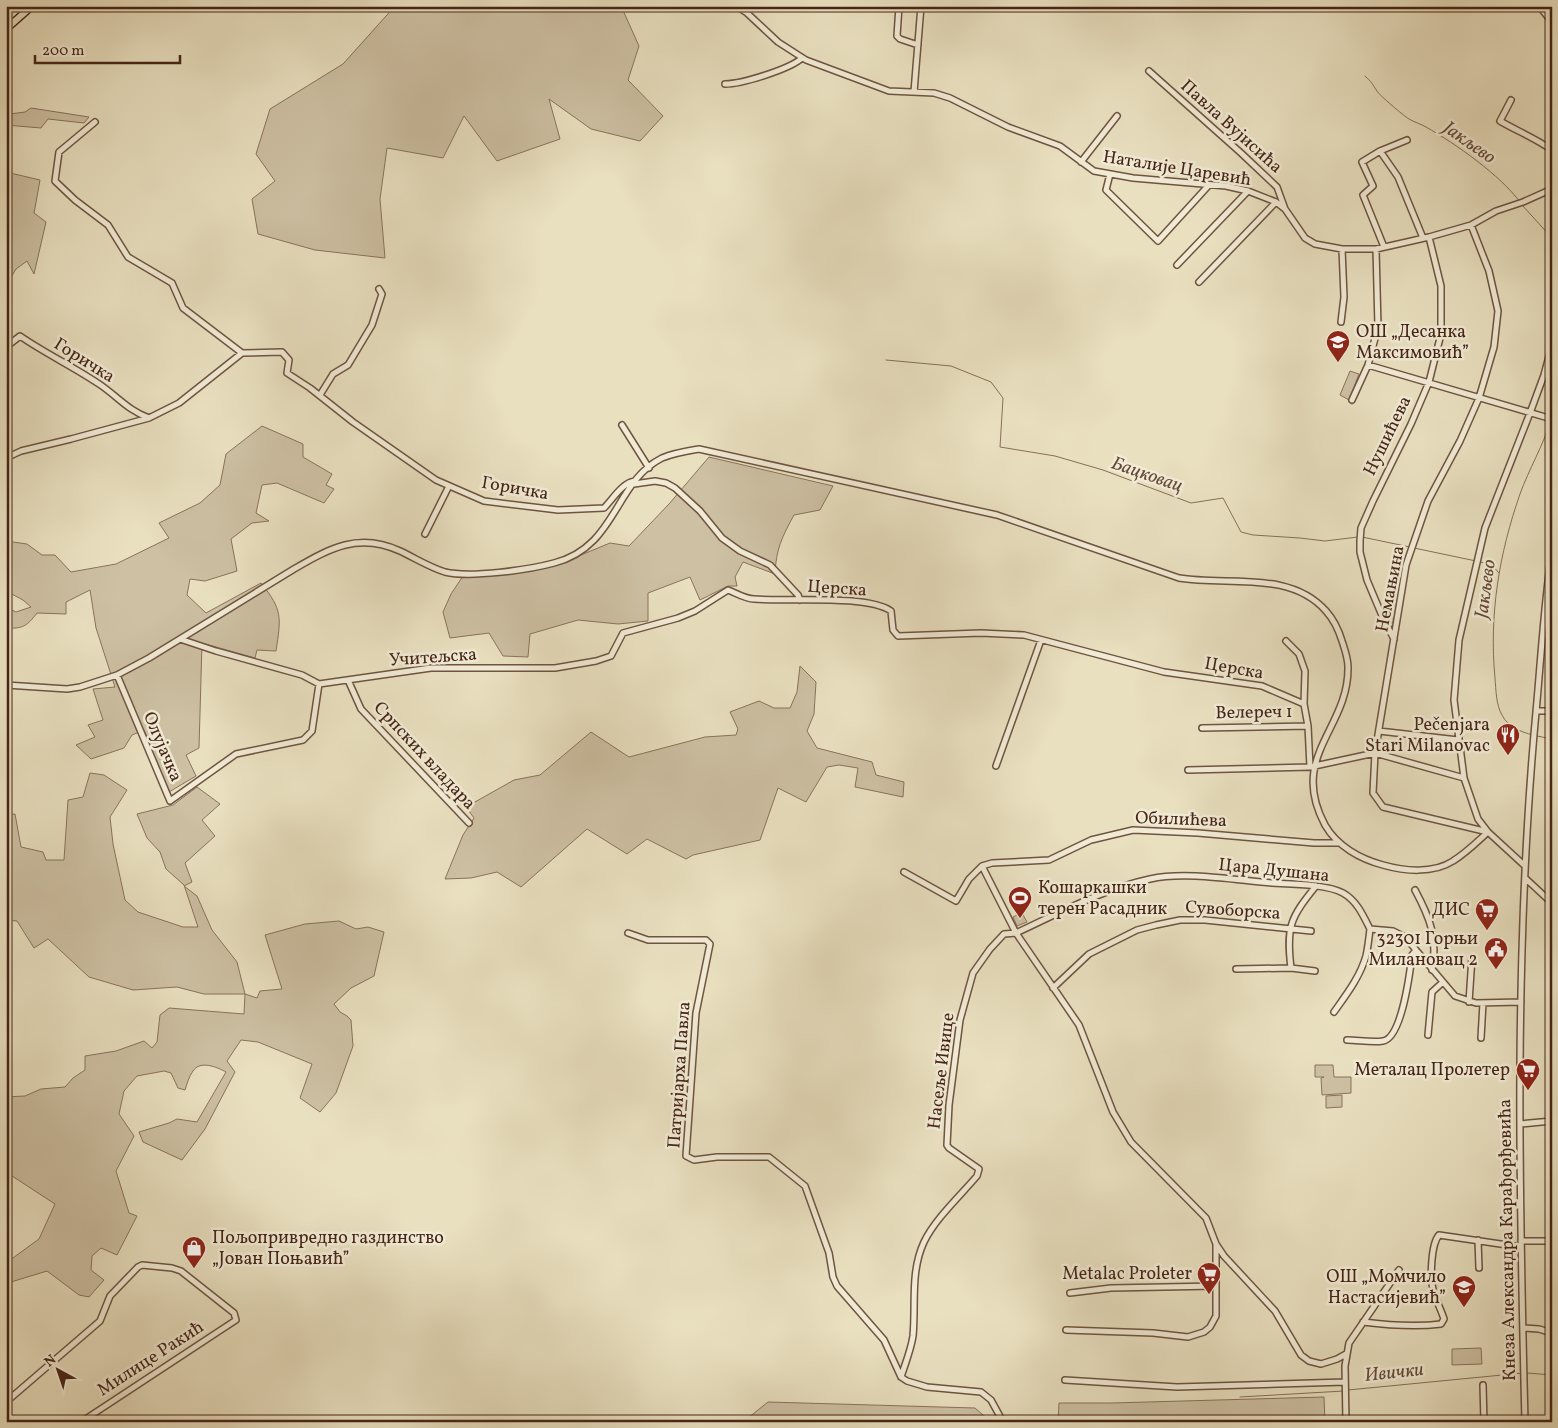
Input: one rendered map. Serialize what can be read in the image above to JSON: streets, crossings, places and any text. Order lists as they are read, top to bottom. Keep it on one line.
{"streets":{"street":["Павла Вујисића","Наталије Царевић","Горичка","Нушићева","Церска","Немањина","Учитељска","Велереч 1","Олујачка","Српских владара","Обилићева","Цара Душана","Сувоборска","Насеље Ивице","Патријарха Павла","Кнеза Александра Карађорђевића","Милице Ракић"]},"crossings":[["Павла Вујисића","Наталије Царевић"],["Наталије Царевић","Нушићева"],["Наталије Царевић","Немањина"],["Нушићева","Немањина"],["Церска","Учитељска"],["Учитељска","Олујачка"],["Учитељска","Српских владара"],["Цара Душана","Насеље Ивице"],["Насеље Ивице","Патријарха Павла"]],"water":["Јакљево","Бацковац","Ивички"],"places":{"school or university":["ОШ „Десанка Максимовић”","ОШ „Момчило Настасијевић”"],"restaurant":["Pečenjara Stari Milanovac"],"sports":["Кошаркашки терен Расадник"],"supermarket":["ДИС","Металац Пролетер","Metalac Proleter"],"public building":["32301 Горњи Милановац 2"],"shop":["Пољопривредно газдинство „Јован Поњавић”"]},"scale_bar":"200 m","north":"top left"}
